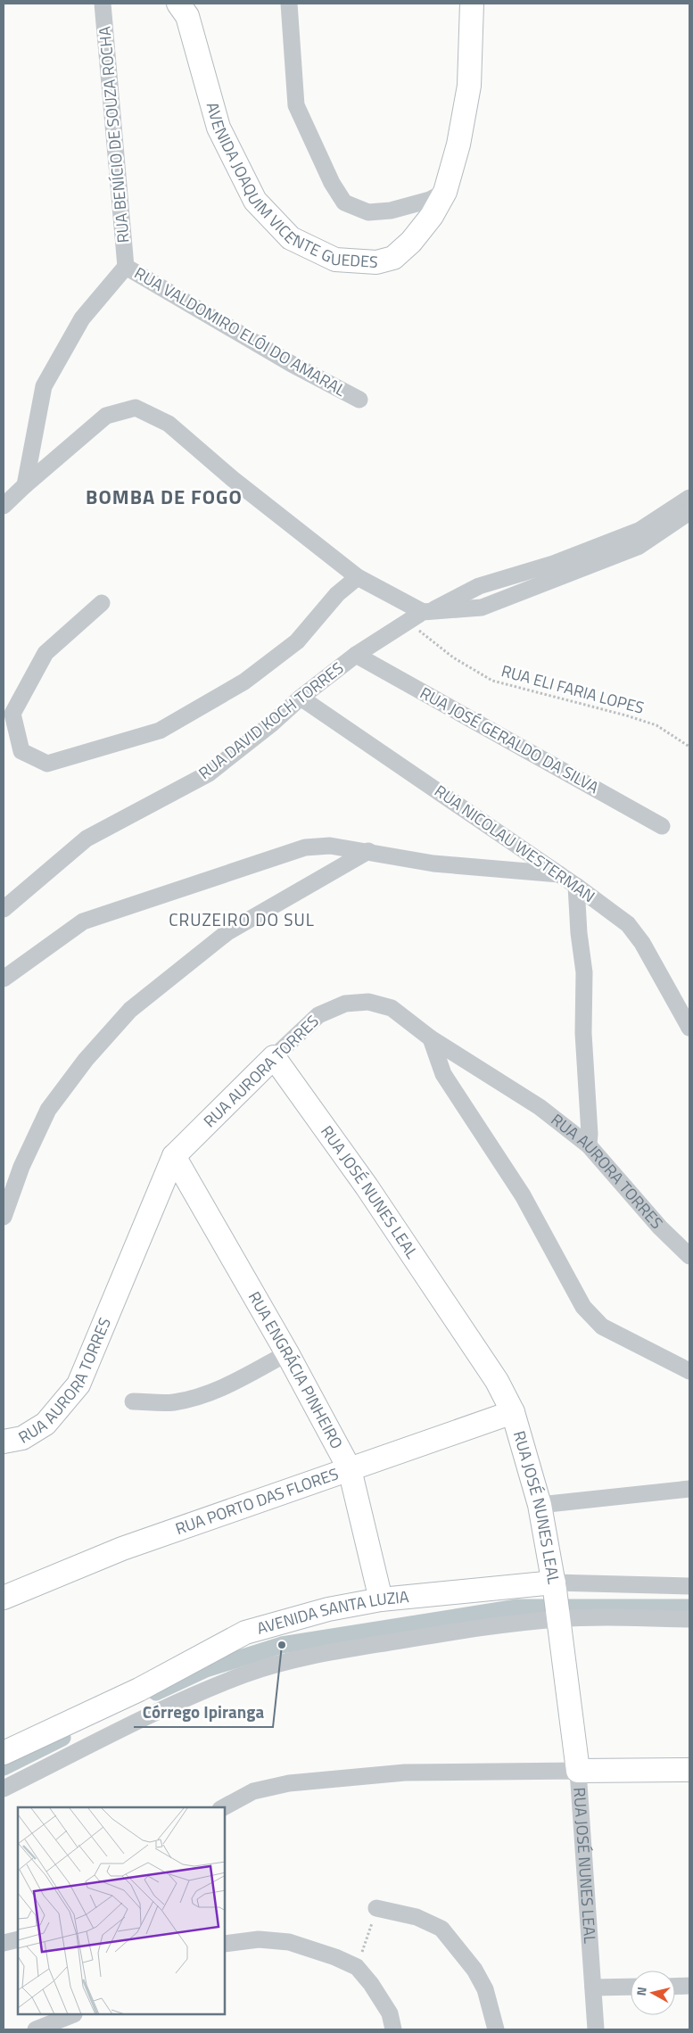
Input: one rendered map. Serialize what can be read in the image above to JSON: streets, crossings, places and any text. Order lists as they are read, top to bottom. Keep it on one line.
{"streets":{"street":["RUA BENÍCIO DE SOUZA ROCHA","AVENIDA JOAQUIM VICENTE GUEDES","RUA VALDOMIRO ELÓI DO AMARAL","RUA DAVID KOCH TORRES","RUA JOSÉ GERALDO DA SILVA","RUA NICOLAU WESTERMAN","RUA AURORA TORRES","RUA JOSÉ NUNES LEAL","RUA ENGRÁCIA PINHEIRO","RUA PORTO DAS FLORES","AVENIDA SANTA LUZIA"],"path":["RUA ELI FARIA LOPES"]},"crossings":[["RUA BENÍCIO DE SOUZA ROCHA","RUA VALDOMIRO ELÓI DO AMARAL"],["RUA ELI FARIA LOPES","RUA DAVID KOCH TORRES"],["RUA DAVID KOCH TORRES","RUA JOSÉ GERALDO DA SILVA"],["RUA DAVID KOCH TORRES","RUA NICOLAU WESTERMAN"],["RUA AURORA TORRES","RUA JOSÉ NUNES LEAL"],["RUA AURORA TORRES","RUA ENGRÁCIA PINHEIRO"],["RUA JOSÉ NUNES LEAL","RUA PORTO DAS FLORES"],["RUA JOSÉ NUNES LEAL","AVENIDA SANTA LUZIA"],["RUA ENGRÁCIA PINHEIRO","RUA PORTO DAS FLORES"],["RUA ENGRÁCIA PINHEIRO","AVENIDA SANTA LUZIA"]],"districts":["BOMBA DE FOGO","CRUZEIRO DO SUL"],"places":["Córrego Ipiranga"],"north":"left"}
